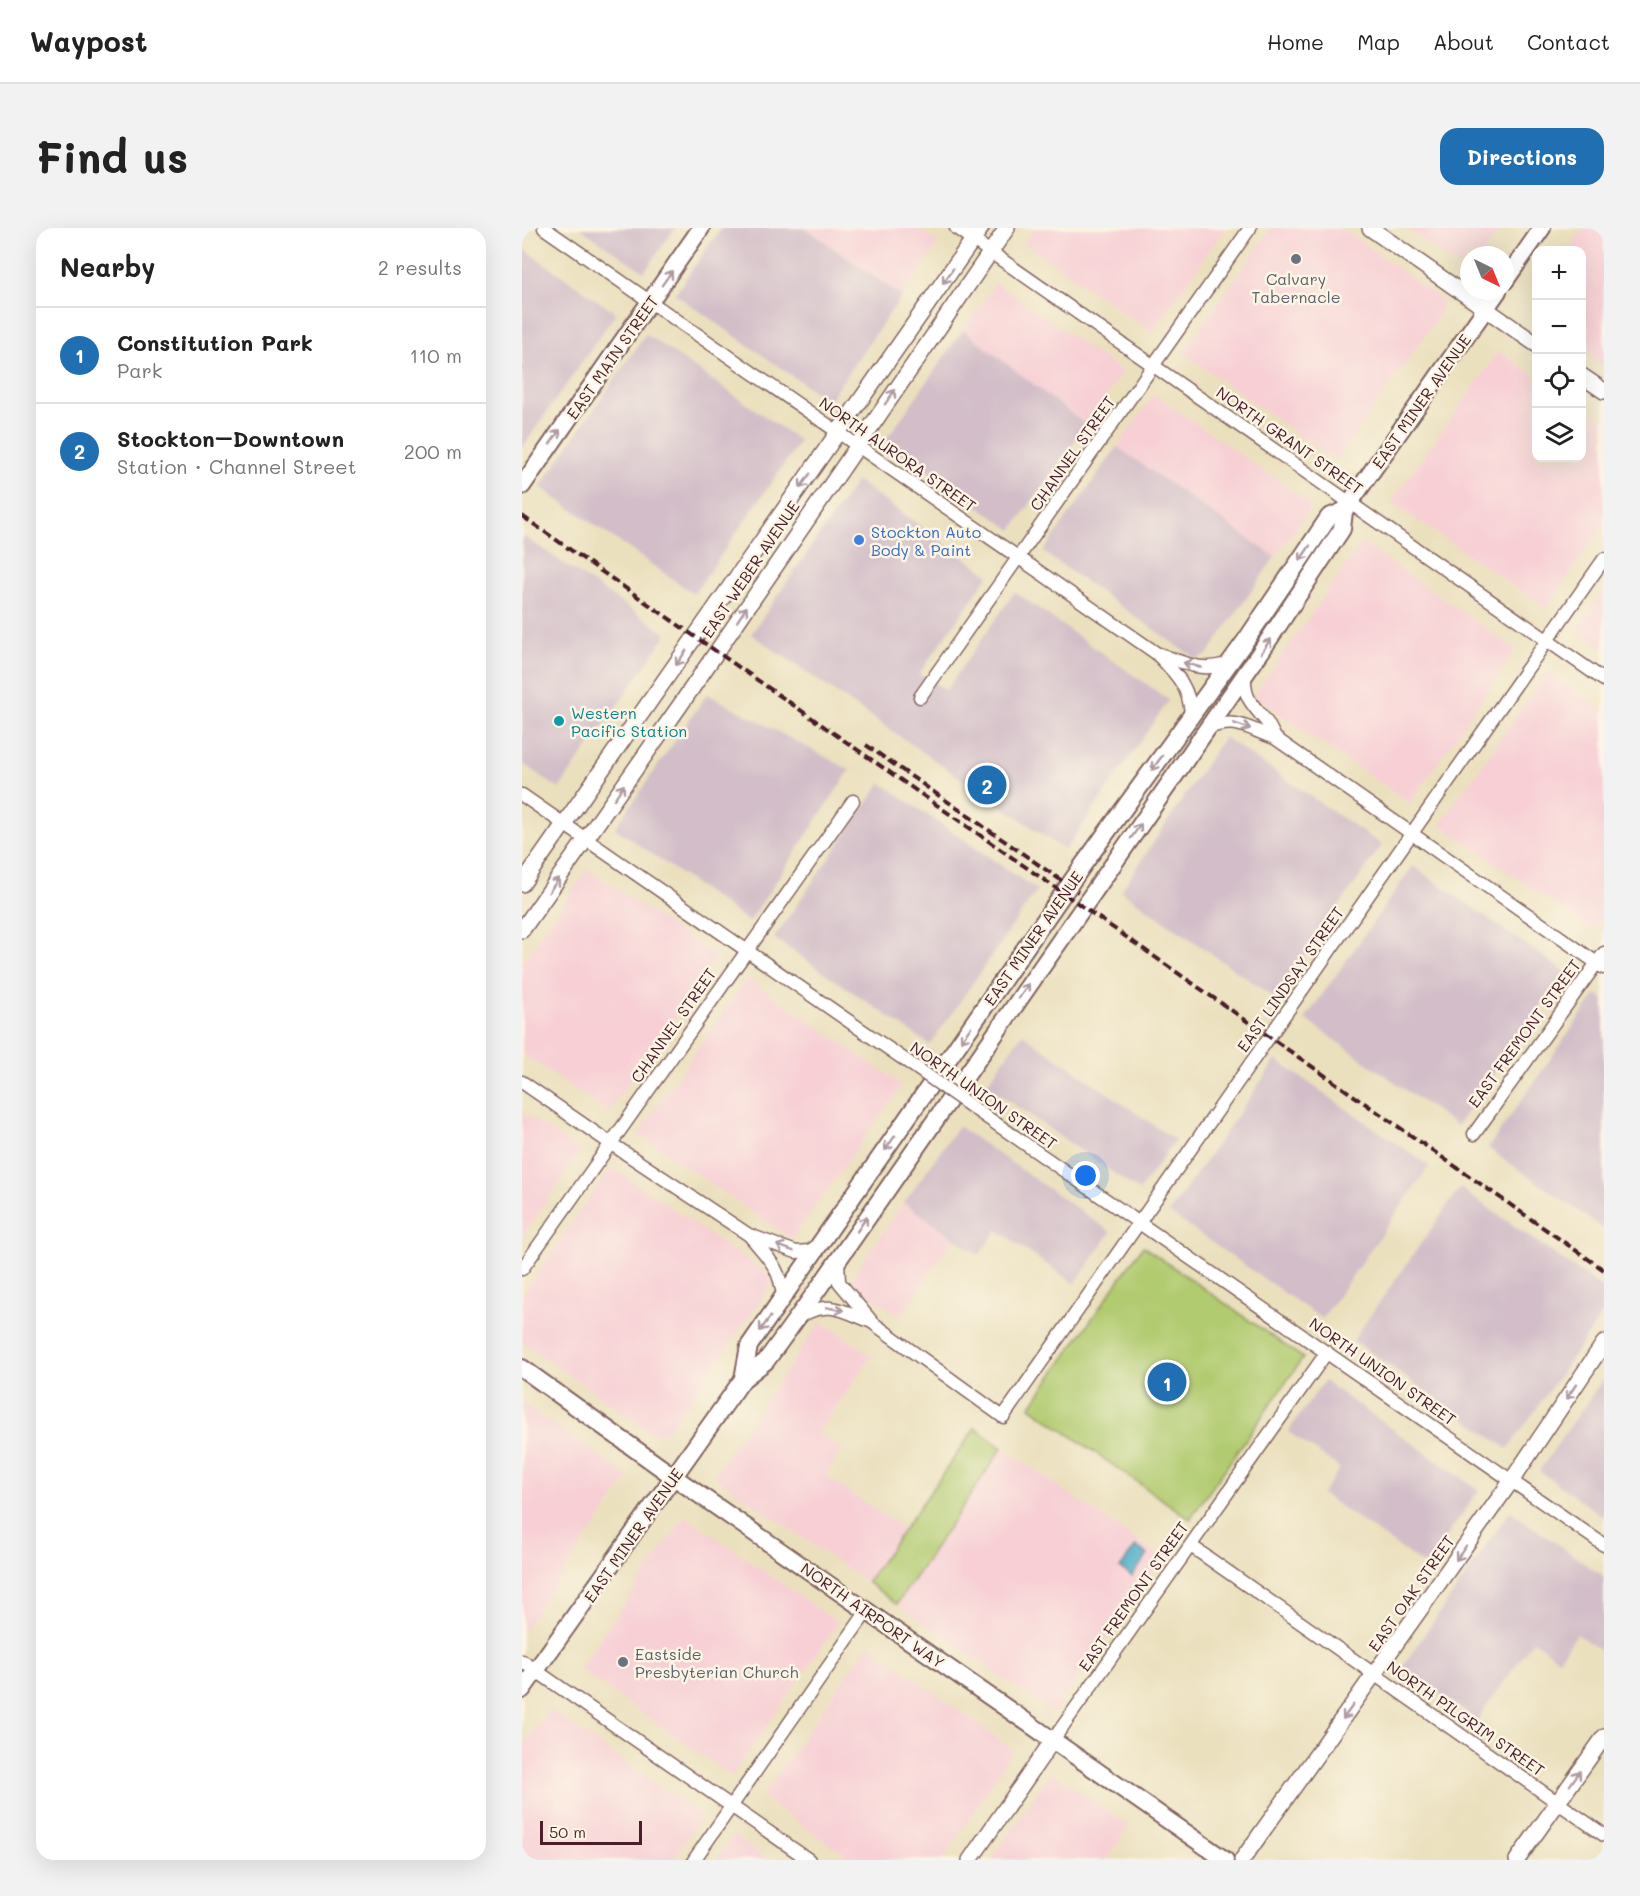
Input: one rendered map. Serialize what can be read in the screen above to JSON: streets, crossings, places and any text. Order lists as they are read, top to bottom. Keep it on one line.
{"streets":{"main road":["EAST MAIN STREET","EAST MINER AVENUE","NORTH AIRPORT WAY"],"street":["NORTH GRANT STREET","CHANNEL STREET","NORTH AURORA STREET","EAST WEBER AVENUE","EAST LINDSAY STREET","EAST FREMONT STREET","NORTH UNION STREET","EAST OAK STREET","NORTH PILGRIM STREET"]},"crossings":[["EAST MAIN STREET","NORTH AURORA STREET"],["EAST MINER AVENUE","NORTH GRANT STREET"],["EAST MINER AVENUE","NORTH AURORA STREET"],["EAST MINER AVENUE","NORTH AIRPORT WAY"],["NORTH GRANT STREET","CHANNEL STREET"],["NORTH GRANT STREET","EAST WEBER AVENUE"],["NORTH GRANT STREET","EAST LINDSAY STREET"],["CHANNEL STREET","NORTH AURORA STREET"],["CHANNEL STREET","NORTH UNION STREET"],["NORTH AURORA STREET","EAST WEBER AVENUE"],["EAST WEBER AVENUE","NORTH UNION STREET"],["EAST LINDSAY STREET","NORTH UNION STREET"],["EAST FREMONT STREET","NORTH UNION STREET"],["EAST FREMONT STREET","NORTH AIRPORT WAY"],["EAST FREMONT STREET","NORTH PILGRIM STREET"],["NORTH UNION STREET","EAST OAK STREET"],["EAST OAK STREET","NORTH PILGRIM STREET"]],"one_way":["EAST MAIN STREET","EAST OAK STREET"],"places":["Calvary Tabernacle","Stockton Auto Body & Paint","Western Pacific Station","Eastside Presbyterian Church"],"scale_bar":"50 m","north":"bottom right","page":{"header":"Waypost","nav":["Home","Map","About","Contact"],"buttons":"Directions","title":"Find us","heading":["Nearby","2 results"],"map_buttons":["+","−"],"list":[{"mark":"1","name":"Constitution Park","note":"Park","value":"110 m"},{"mark":"2","name":"Stockton–Downtown","note":"Station · Channel Street","value":"200 m"}],"pins":["2","1"],"scale":"50 m"}}
